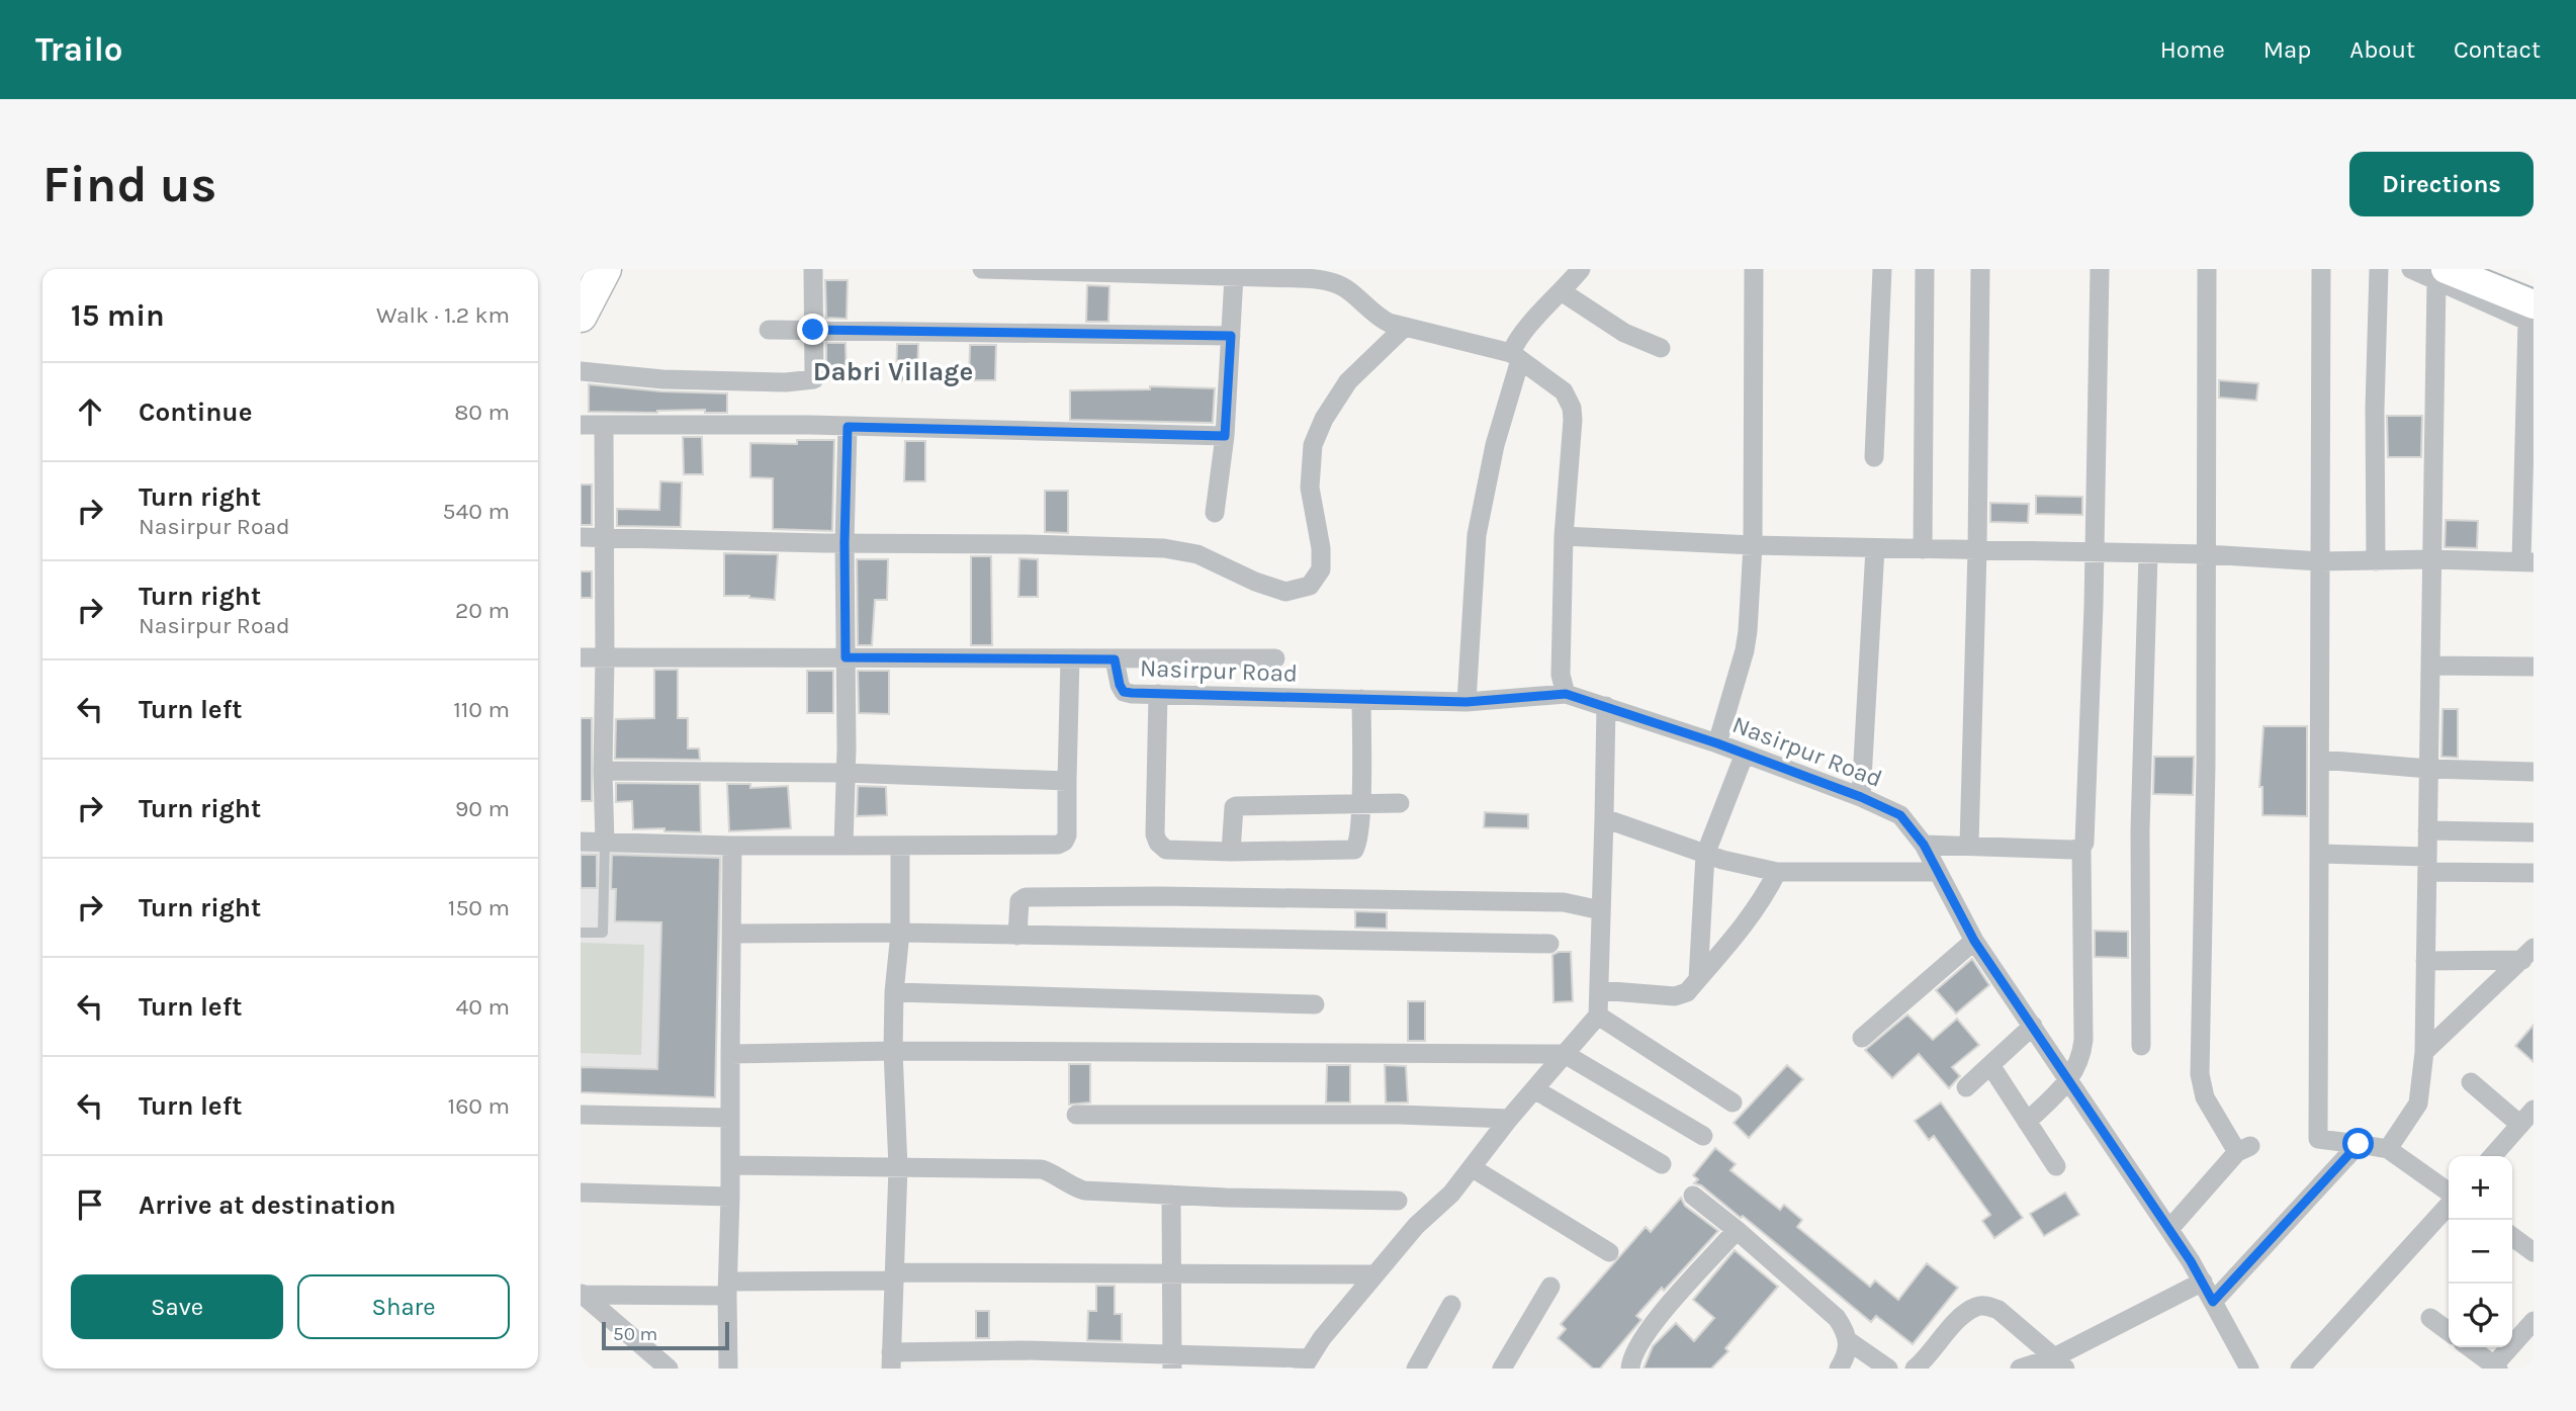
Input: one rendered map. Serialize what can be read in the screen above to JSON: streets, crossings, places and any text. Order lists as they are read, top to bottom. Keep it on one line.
{"streets":{"street":["Nasirpur Road"]},"districts":["Dabri Village"],"scale_bar":"50 m","page":{"header":"Trailo","nav":["Home","Map","About","Contact"],"buttons":["Directions",["Save","Share"]],"title":"Find us","heading":["15 min","Walk · 1.2 km"],"list":[["Continue","80 m"],["Turn right","Nasirpur Road","540 m"],["Turn right","Nasirpur Road","20 m"],["Turn left","110 m"],["Turn right","90 m"],["Turn right","150 m"],["Turn left","40 m"],["Turn left","160 m"],"Arrive at destination"],"map_buttons":["+","−"],"scale":"50 m"}}
